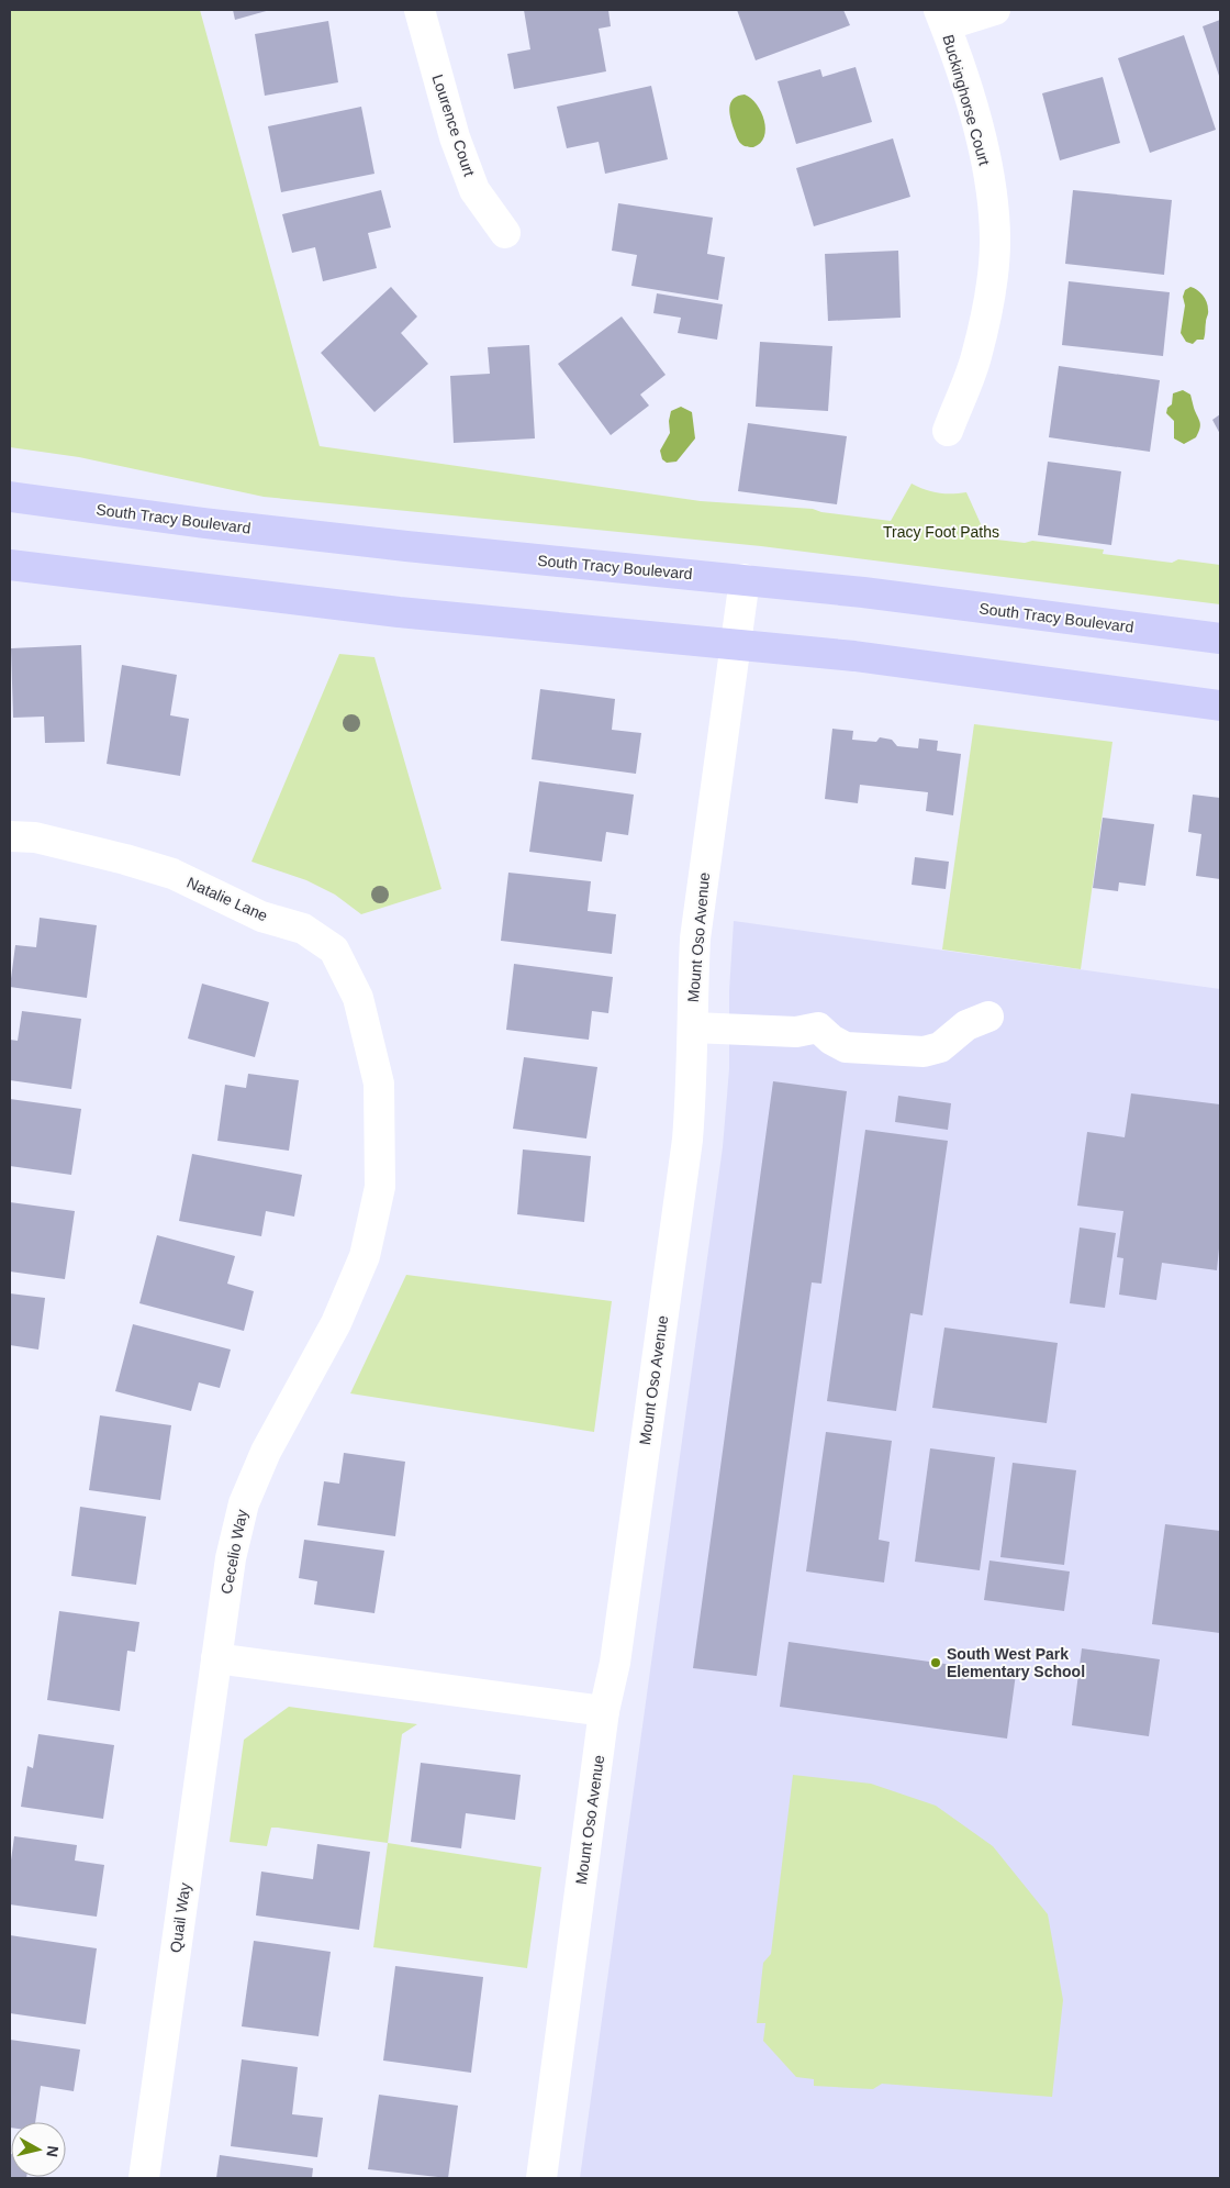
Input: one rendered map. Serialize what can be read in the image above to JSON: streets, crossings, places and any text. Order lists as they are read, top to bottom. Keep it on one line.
{"streets":{"main road":["South Tracy Boulevard"],"street":["Buckinghorse Court","Lourence Court","Natalie Lane","Mount Oso Avenue","Cecelio Way","Quail Way"]},"crossings":[["South Tracy Boulevard","Mount Oso Avenue"],["Natalie Lane","Cecelio Way"],["Cecelio Way","Quail Way"]],"parks":["Tracy Foot Paths"],"places":["South West Park Elementary School"],"north":"right"}
